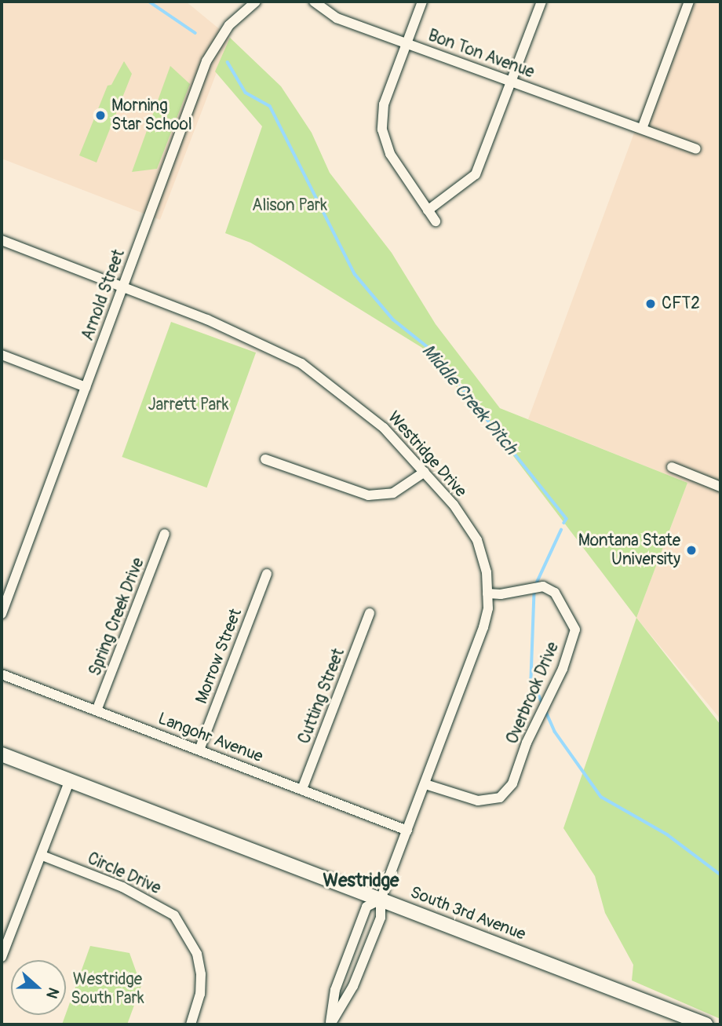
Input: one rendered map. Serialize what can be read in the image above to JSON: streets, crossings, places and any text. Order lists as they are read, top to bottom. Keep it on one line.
{"streets":{"main road":["South 3rd Avenue"],"street":["Bon Ton Avenue","Arnold Street","Westridge Drive","Spring Creek Drive","Morrow Street","Overbrook Drive","Cutting Street","Langohr Avenue","Circle Drive"]},"crossings":[["Arnold Street","Westridge Drive"],["Westridge Drive","Overbrook Drive"],["Westridge Drive","Langohr Avenue"],["Westridge Drive","South 3rd Avenue"],["Spring Creek Drive","Langohr Avenue"],["Morrow Street","Langohr Avenue"],["Cutting Street","Langohr Avenue"]],"districts":["Westridge"],"water":["Middle Creek Ditch"],"parks":["Alison Park","Jarrett Park","Westridge South Park"],"places":["Morning Star School","CFT2","Montana State University"],"north":"right"}
